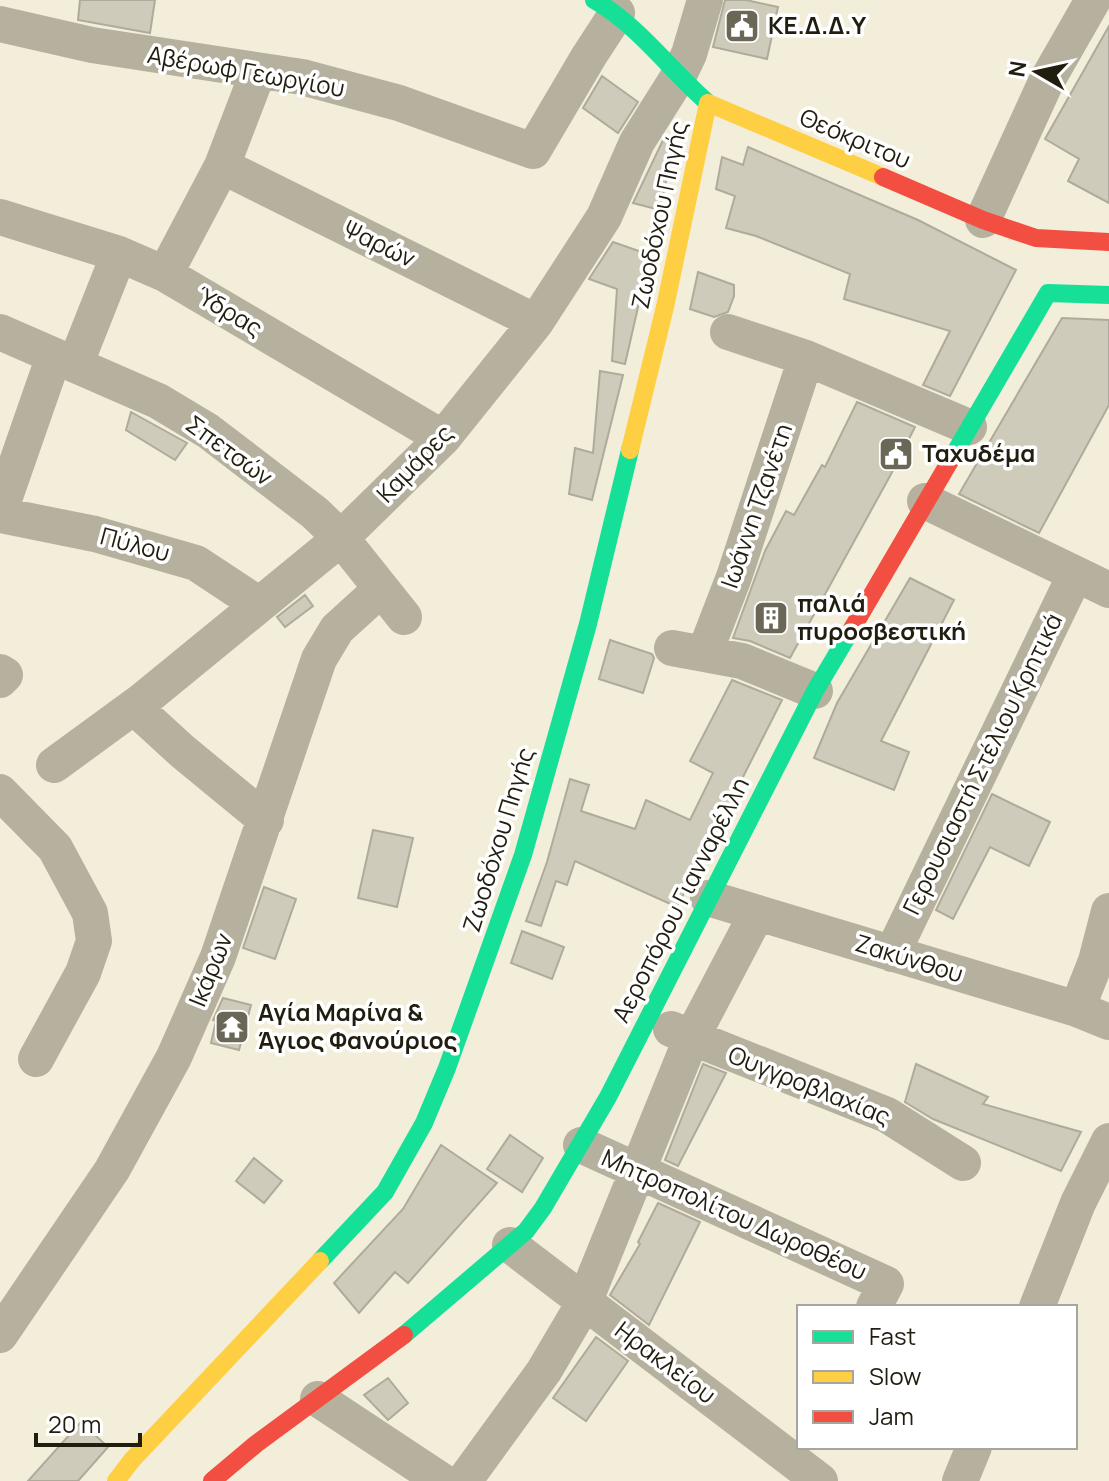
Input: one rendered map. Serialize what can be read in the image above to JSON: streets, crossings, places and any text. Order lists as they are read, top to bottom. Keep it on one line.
{"streets":{"main road":["Θεόκριτου","Ζωοδόχου Πηγής","Αεροπόρου Γιανναρέλλη"],"street":["Αβέρωφ Γεωργίου","Ψαρών","Ύδρας","Σπετσών","Καμάρες","Ιωάννη Τζανέτη","Πύλου","Γερουσιαστή Στέλιου Κρητικά","Ζακύνθου","Ικάρων","Ουγγροβλαχίας","Μητροπολίτου Δωροθέου","Ηρακλείου"]},"crossings":[["Αβέρωφ Γεωργίου","Θεόκριτου"],["Θεόκριτου","Ζωοδόχου Πηγής"],["Θεόκριτου","Καμάρες"],["Θεόκριτου","Αεροπόρου Γιανναρέλλη"],["Ψαρών","Καμάρες"],["Ύδρας","Καμάρες"],["Σπετσών","Καμάρες"],["Σπετσών","Ικάρων"],["Καμάρες","Πύλου"],["Ιωάννη Τζανέτη","Αεροπόρου Γιανναρέλλη"],["Γερουσιαστή Στέλιου Κρητικά","Ζακύνθου"],["Αεροπόρου Γιανναρέλλη","Ζακύνθου"],["Αεροπόρου Γιανναρέλλη","Ουγγροβλαχίας"],["Αεροπόρου Γιανναρέλλη","Μητροπολίτου Δωροθέου"],["Αεροπόρου Γιανναρέλλη","Ηρακλείου"]],"places":{"public building":["ΚΕ.Δ.Δ.Υ","Ταχυδέμα"],"building":["παλιά πυροσβεστική"],"temple":["Αγία Μαρίνα & Άγιος Φανούριος"]},"legend":["Fast","Slow","Jam"],"scale_bar":"20 m","north":"left"}
